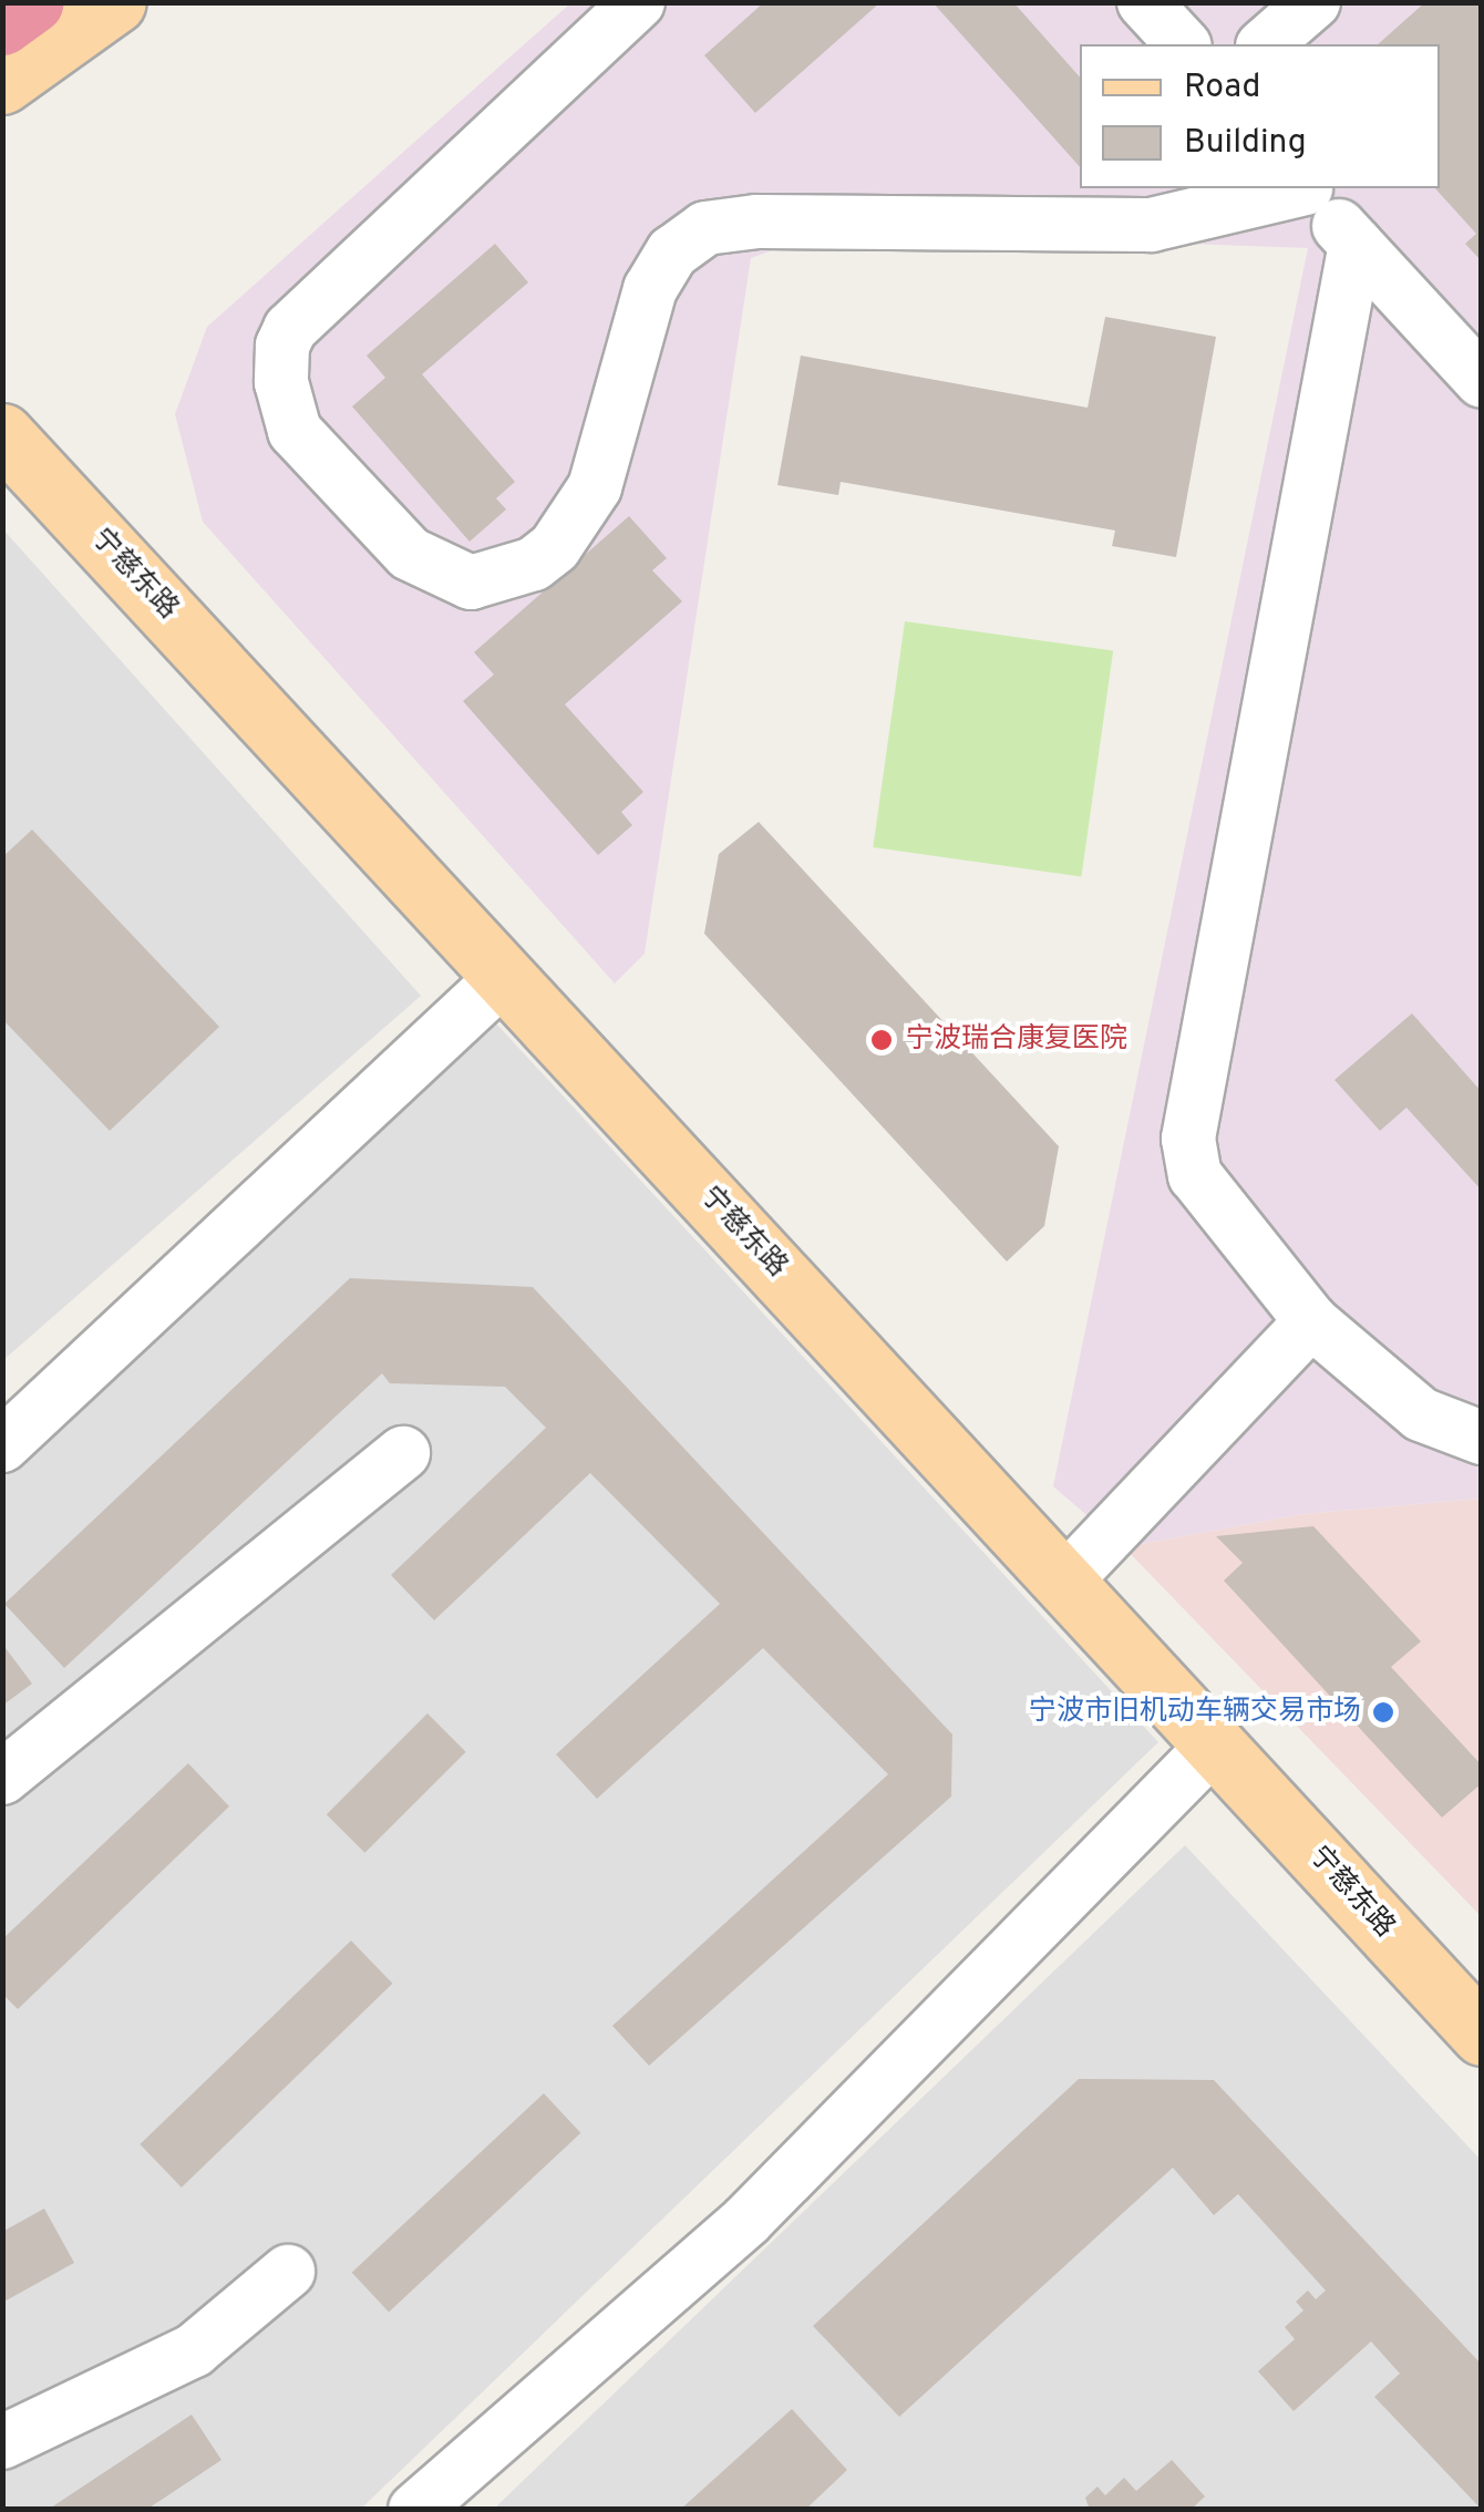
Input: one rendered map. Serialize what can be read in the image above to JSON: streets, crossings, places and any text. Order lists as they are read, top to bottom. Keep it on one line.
{"streets":{"main road":["宁慈东路"]},"places":["宁波瑞合康复医院","宁波市旧机动车辆交易市场"],"legend":["Road","Building"]}
